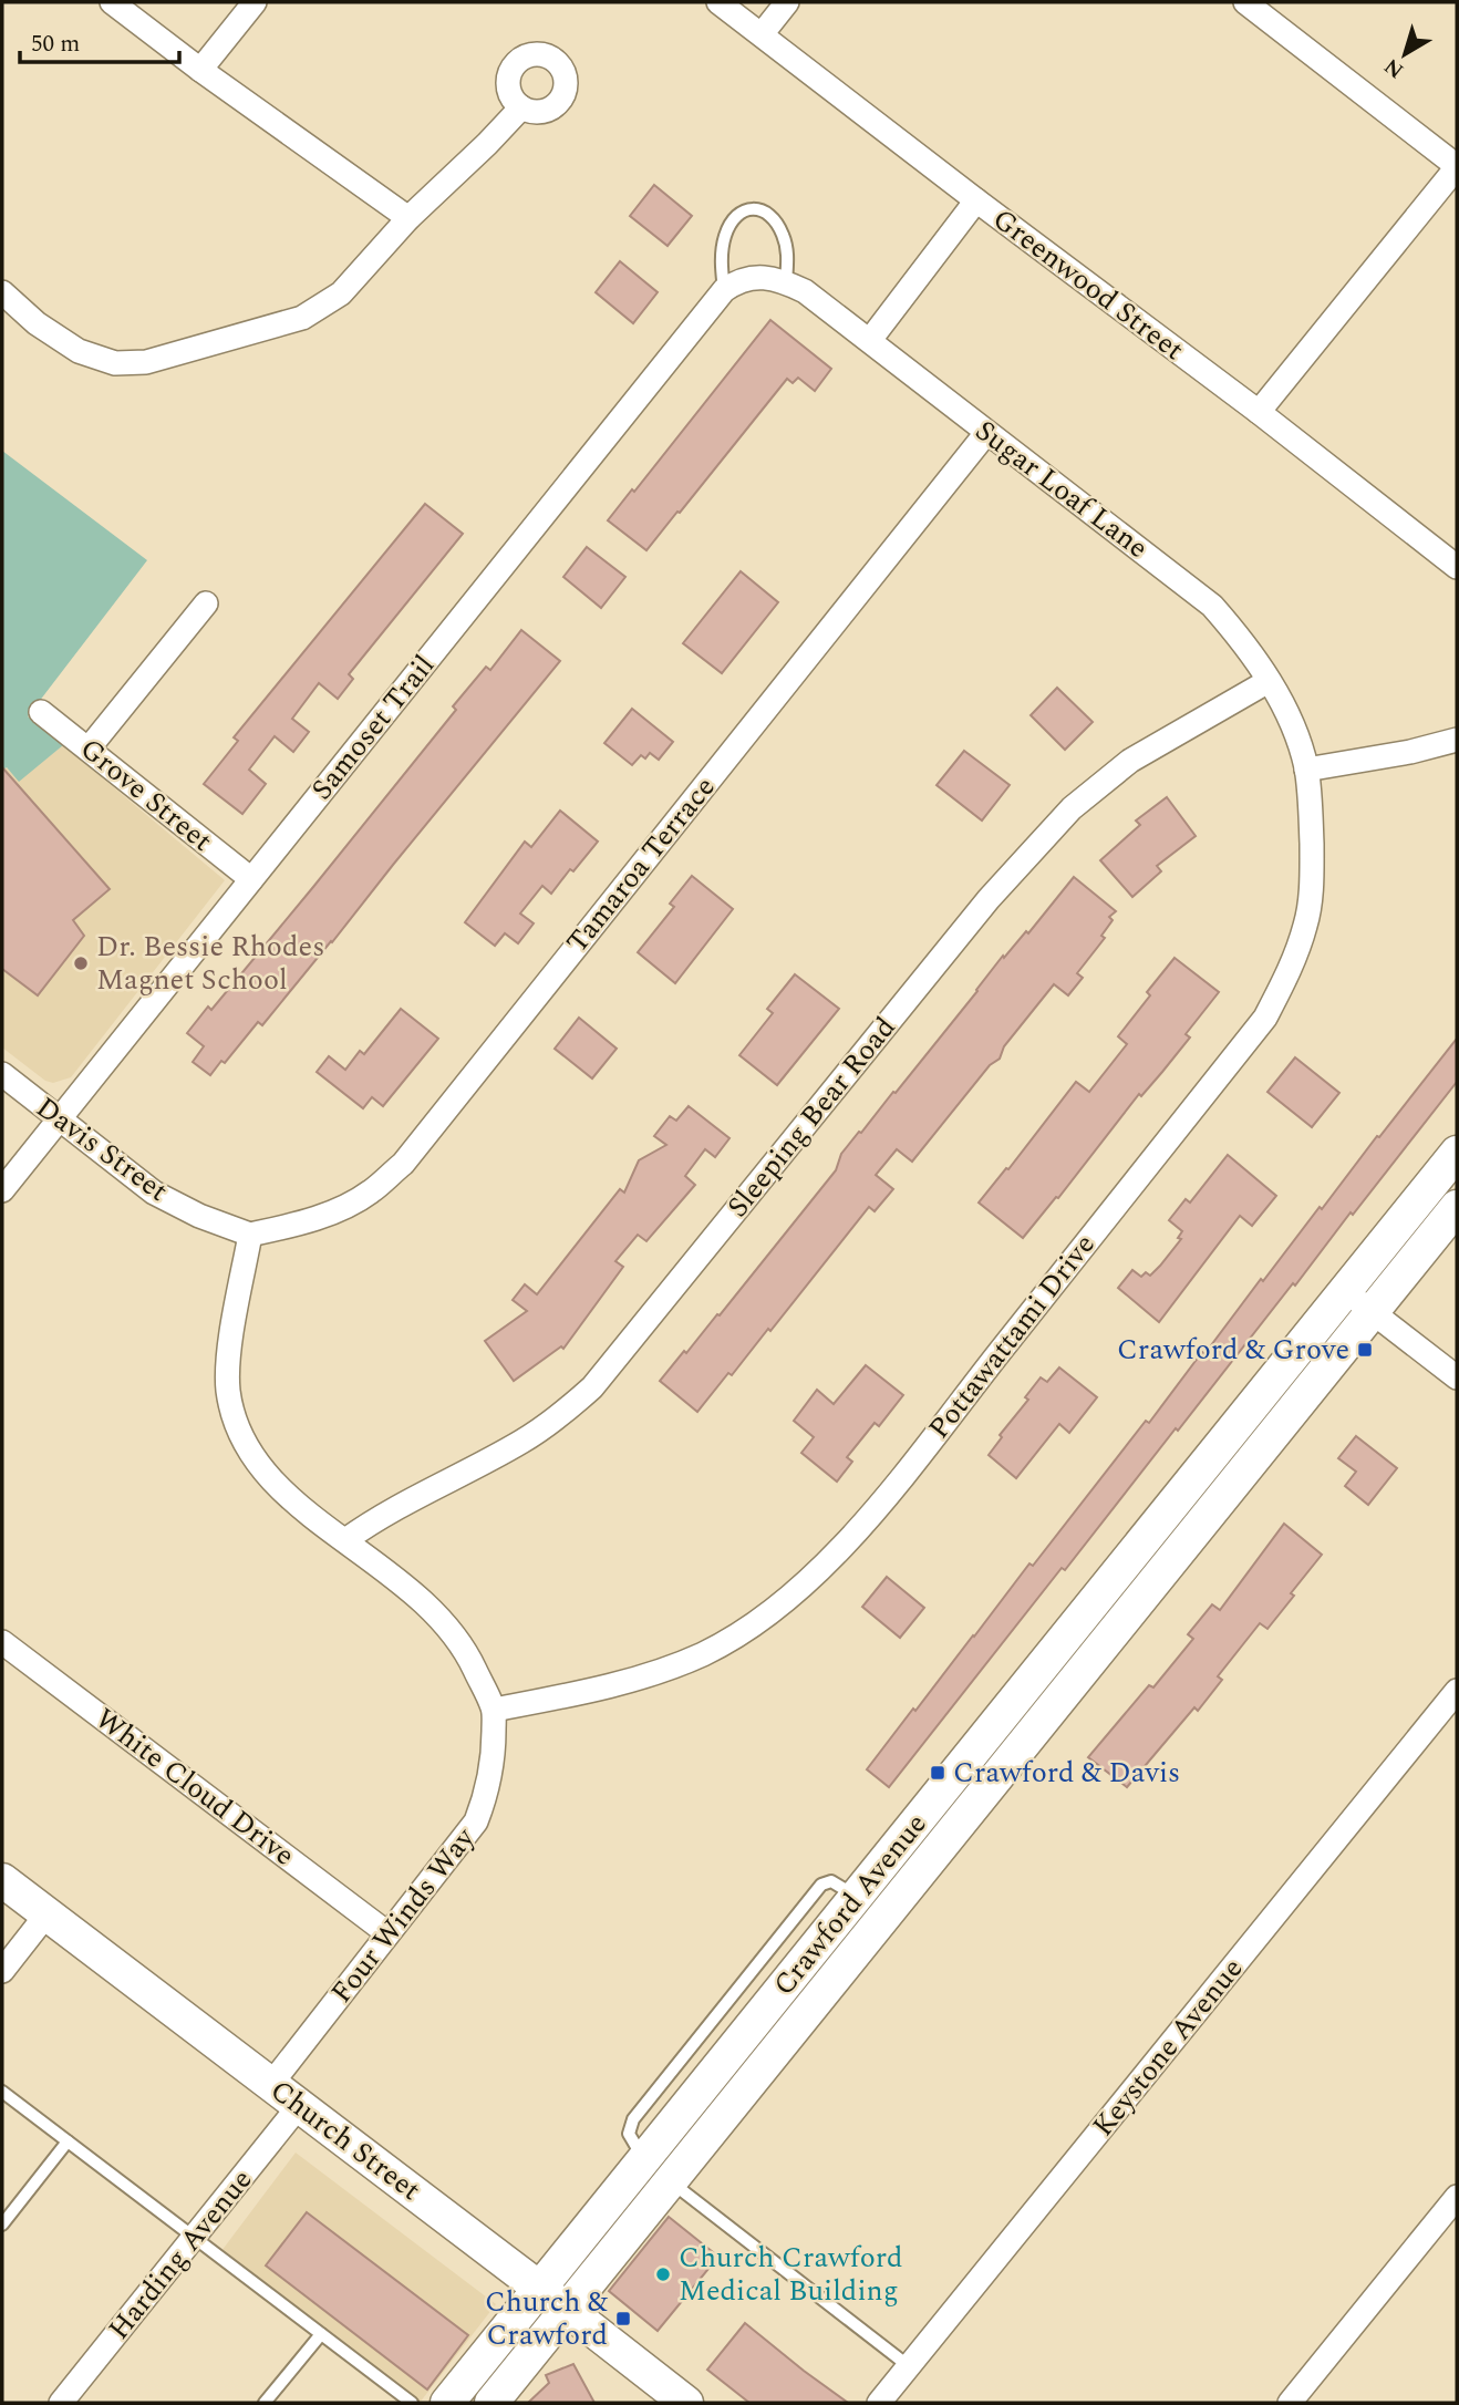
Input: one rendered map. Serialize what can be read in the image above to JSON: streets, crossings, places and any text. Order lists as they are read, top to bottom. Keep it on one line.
{"streets":{"main road":["Crawford Avenue","Church Street"],"street":["Greenwood Street","Sugar Loaf Lane","Samoset Trail","Grove Street","Tamaroa Terrace","Sleeping Bear Road","Davis Street","Pottawattami Drive","White Cloud Drive","Four Winds Way","Keystone Avenue","Harding Avenue"]},"crossings":[["Sugar Loaf Lane","Samoset Trail"],["Sugar Loaf Lane","Tamaroa Terrace"],["Sugar Loaf Lane","Sleeping Bear Road"],["Sugar Loaf Lane","Pottawattami Drive"],["Samoset Trail","Grove Street"],["Samoset Trail","Davis Street"],["Tamaroa Terrace","Davis Street"],["Tamaroa Terrace","Four Winds Way"],["Sleeping Bear Road","Four Winds Way"],["Davis Street","Four Winds Way"],["Pottawattami Drive","Four Winds Way"],["White Cloud Drive","Four Winds Way"],["Crawford Avenue","Church Street"],["Four Winds Way","Church Street"],["Church Street","Harding Avenue"]],"places":{"other":["Dr. Bessie Rhodes Magnet School","Church Crawford Medical Building"],"transit":["Crawford & Grove","Crawford & Davis","Church & Crawford"]},"scale_bar":"50 m","north":"bottom left"}
